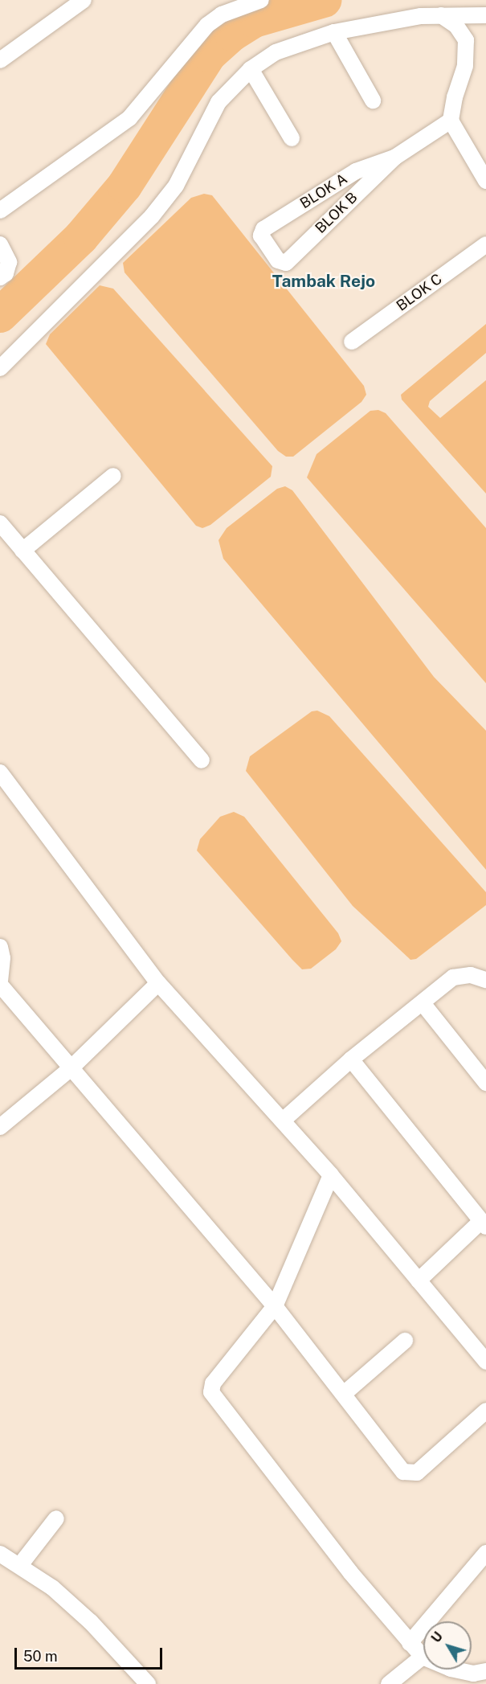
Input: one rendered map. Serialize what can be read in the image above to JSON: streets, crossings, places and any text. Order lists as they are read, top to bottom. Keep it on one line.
{"streets":{"street":["BLOK A","BLOK B","BLOK C"]},"crossings":[["BLOK A","BLOK B"]],"districts":["Tambak Rejo"],"scale_bar":"50 m","north":"top left"}
